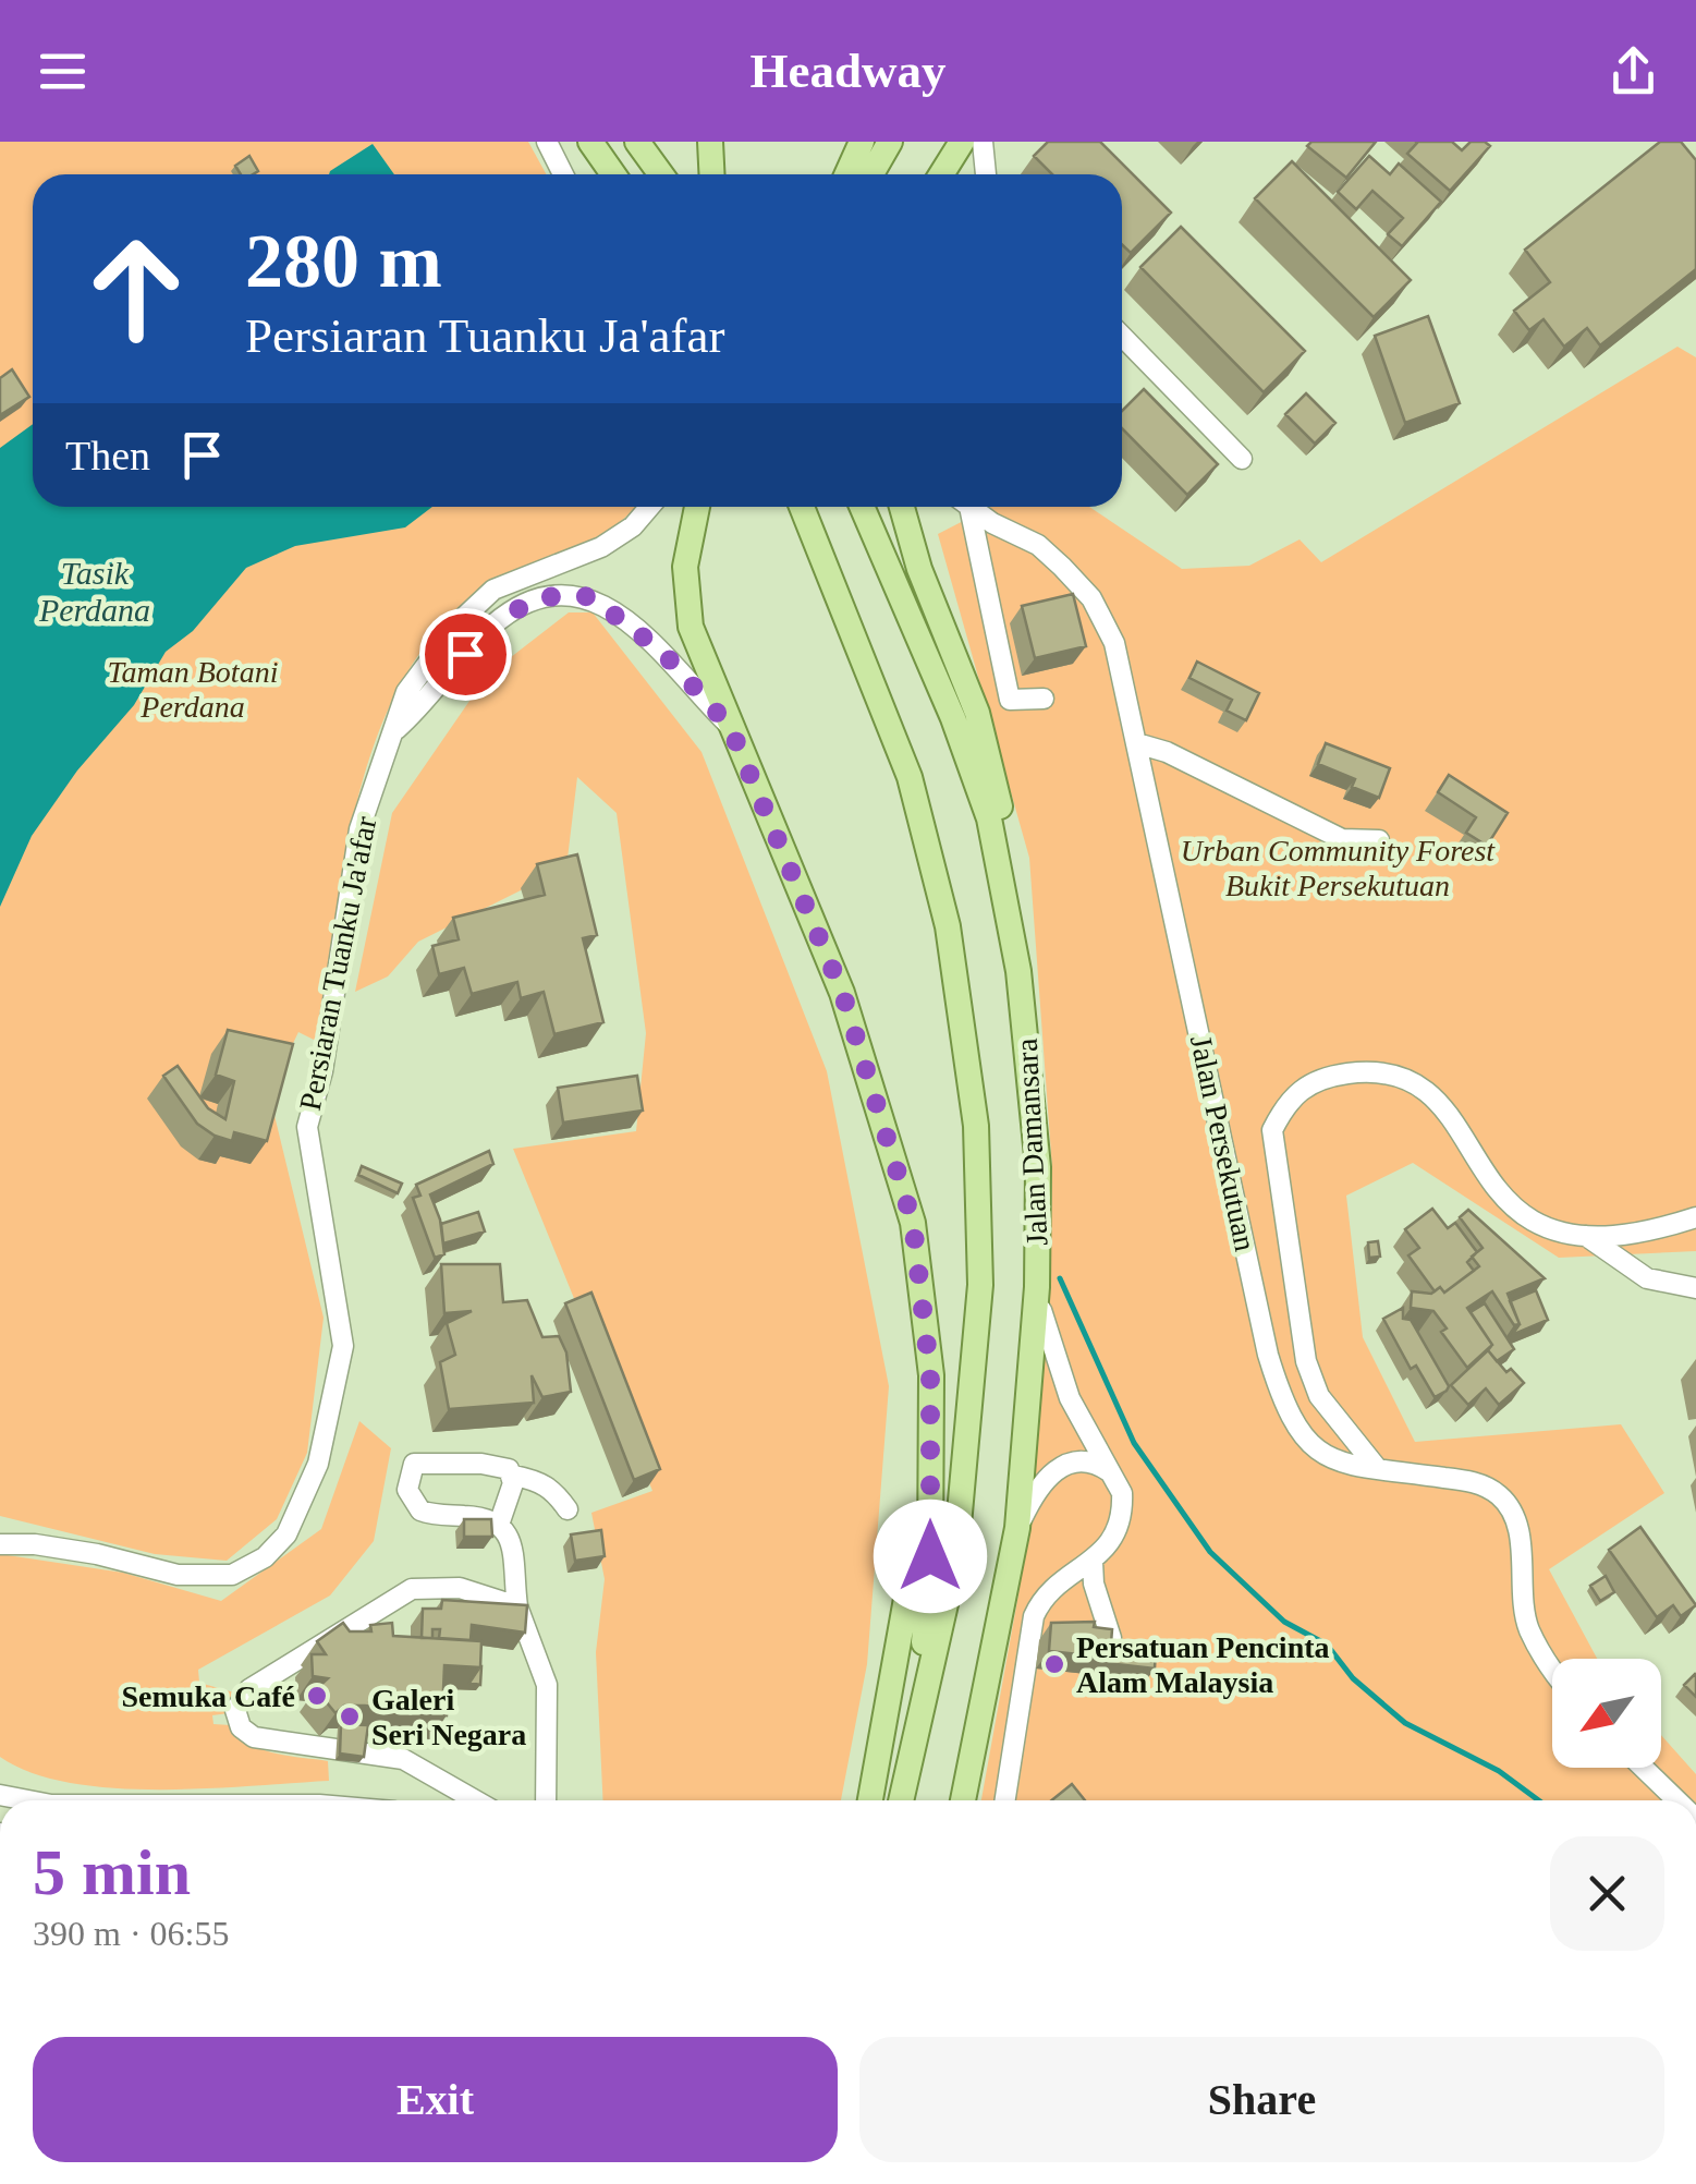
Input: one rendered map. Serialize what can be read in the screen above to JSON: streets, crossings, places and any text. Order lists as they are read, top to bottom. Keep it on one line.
{"streets":{"main road":["Jalan Damansara"],"street":["Persiaran Tuanku Ja'afar","Jalan Persekutuan"]},"water":["Tasik Perdana"],"parks":["Taman Botani Perdana","Urban Community Forest Bukit Persekutuan"],"places":["Persatuan Pencinta Alam Malaysia","Semuka Café","Galeri Seri Negara"],"north":"bottom left","page":{"header":"Headway","turn":["280 m","Persiaran Tuanku Ja'afar"],"then":"Then","heading":["5 min","390 m · 06:55"],"buttons":["Exit","Share"]}}
